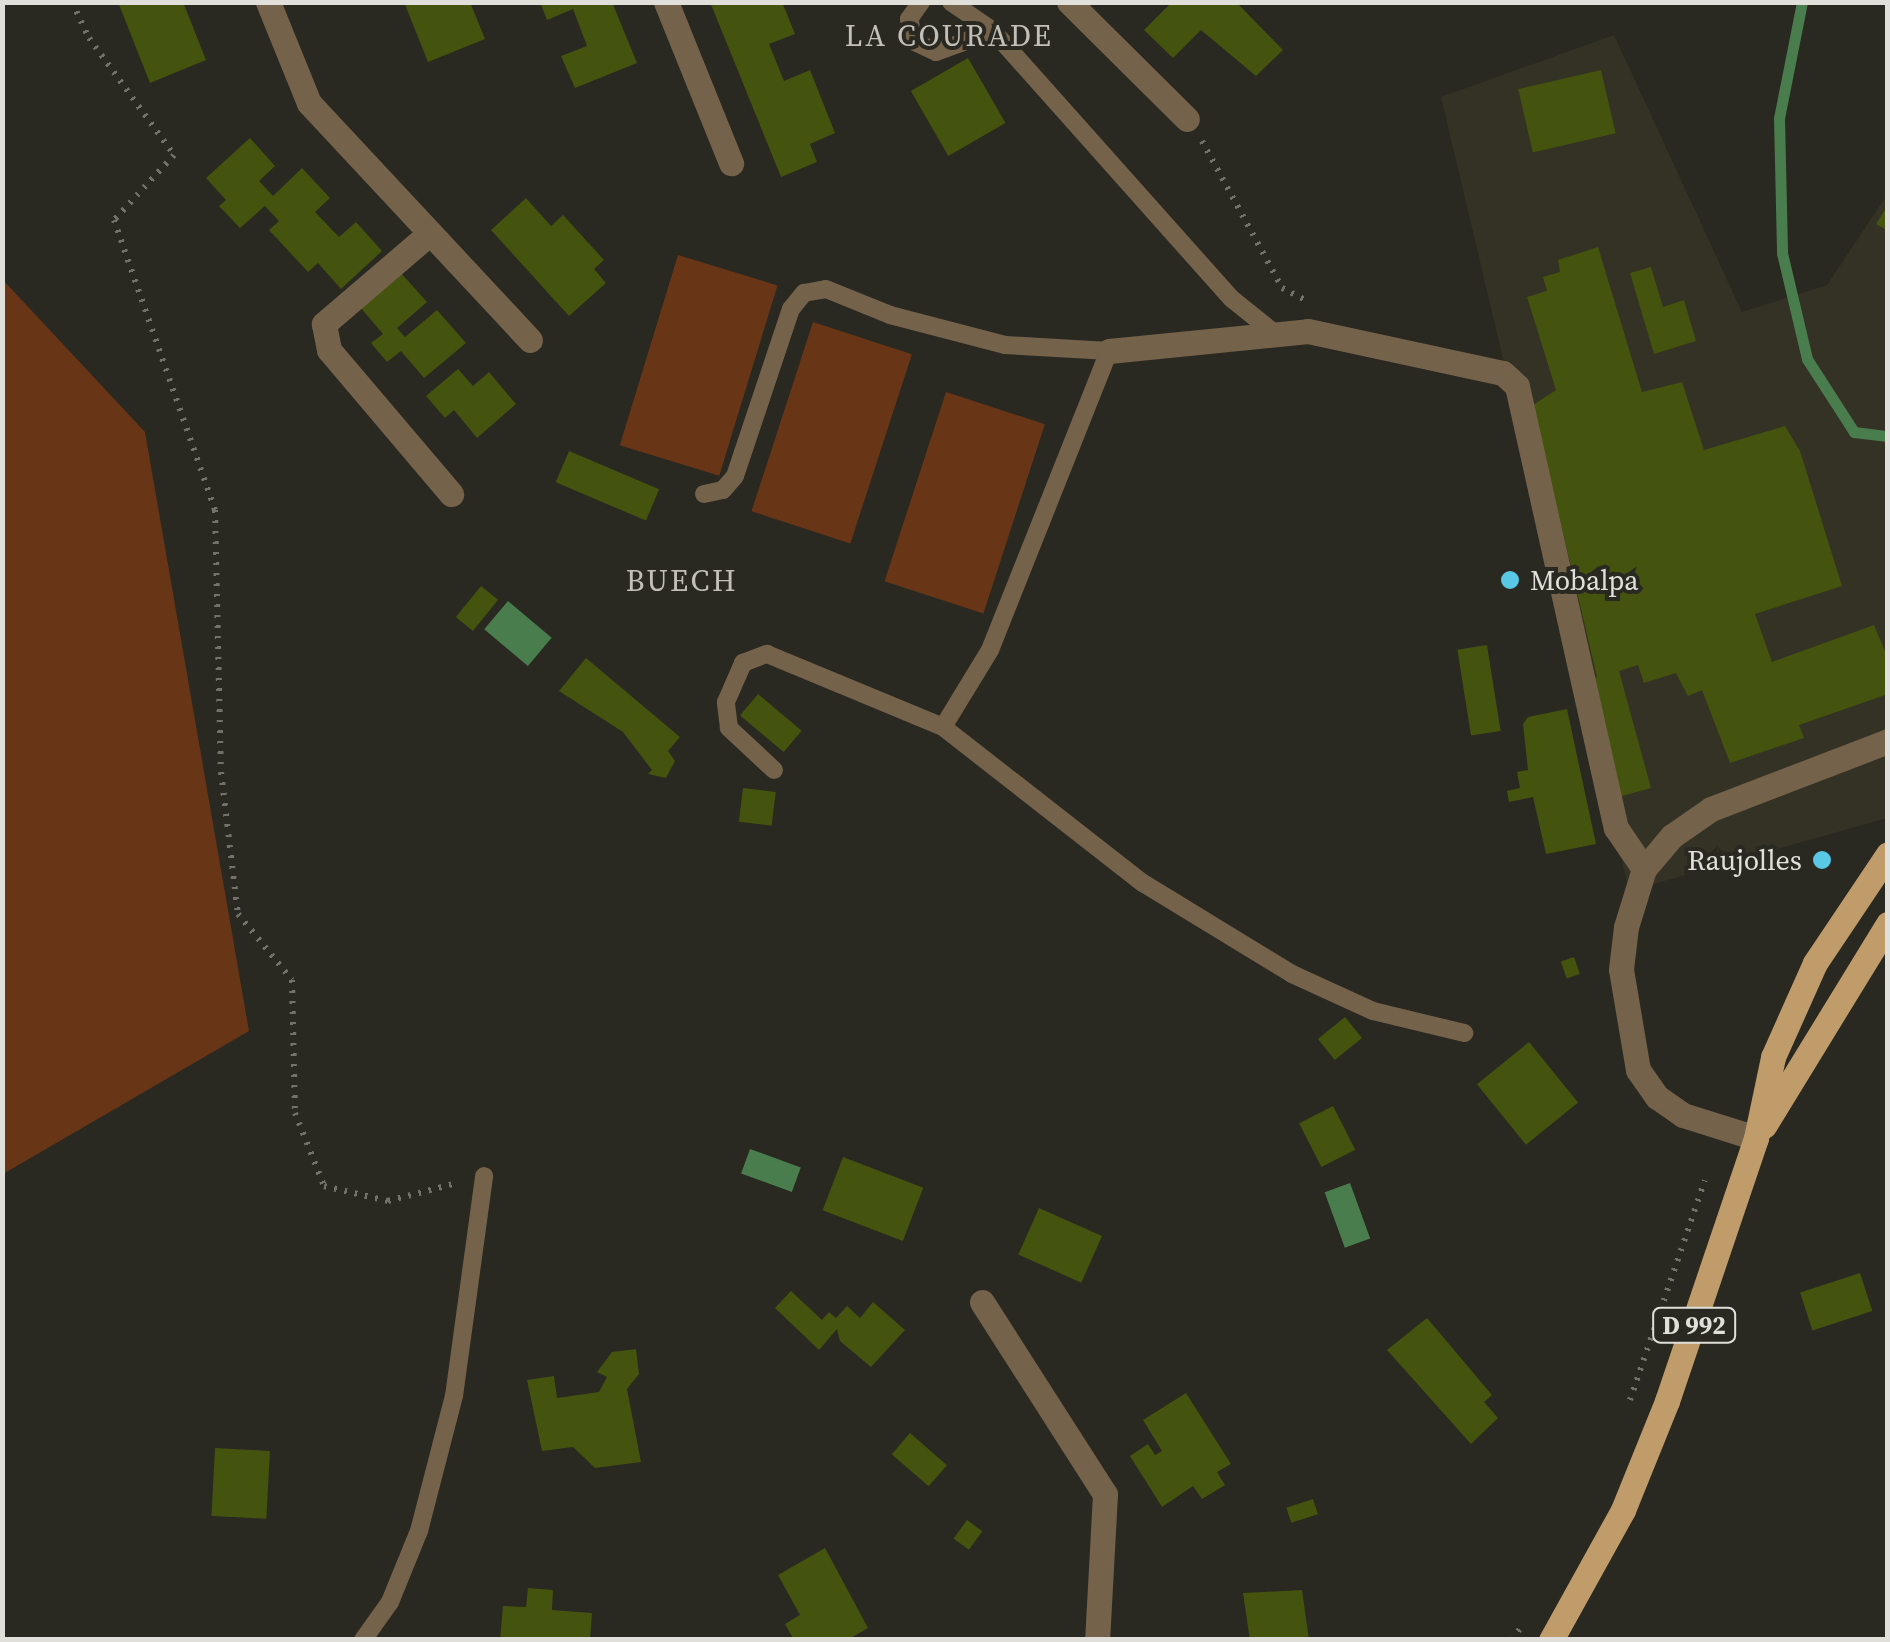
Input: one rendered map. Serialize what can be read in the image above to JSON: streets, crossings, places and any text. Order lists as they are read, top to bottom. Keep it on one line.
{"streets":{"main road":["D 992"]},"districts":["LA COURADE","BUECH"],"places":["Mobalpa","Raujolles"]}
